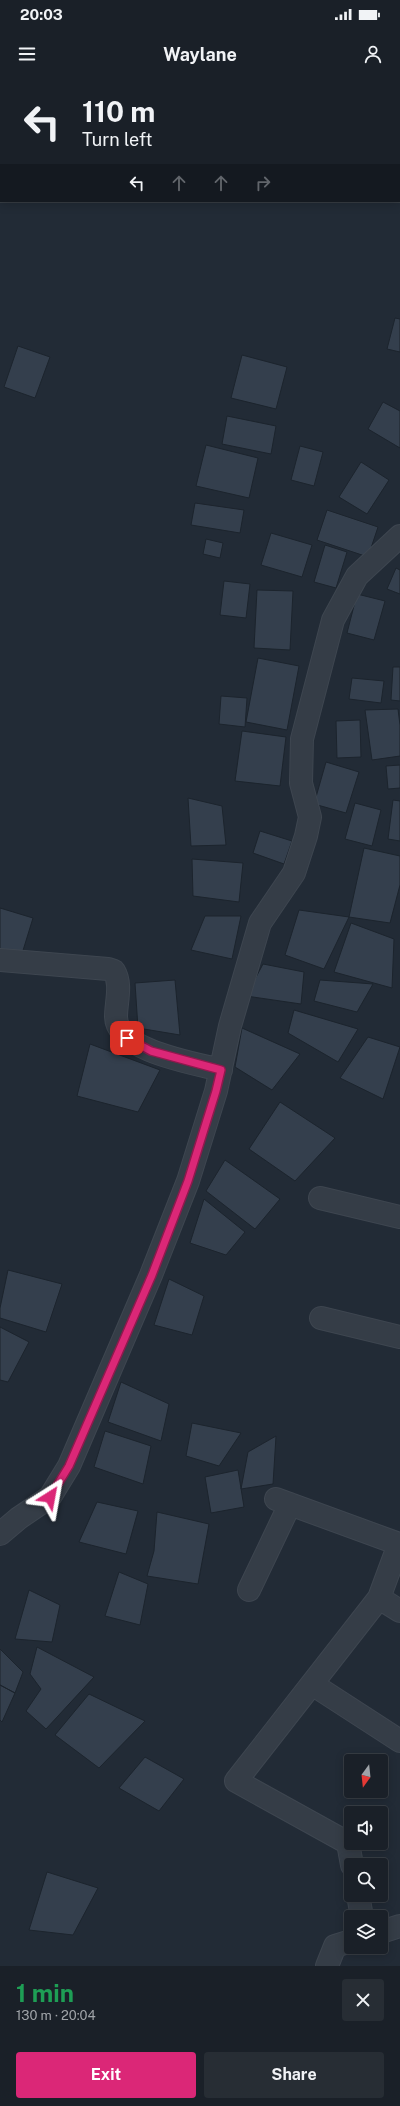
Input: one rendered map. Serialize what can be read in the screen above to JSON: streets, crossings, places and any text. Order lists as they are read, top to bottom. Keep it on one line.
{"north":"bottom","page":{"status":"20:03","header":"Waylane","turn":["110 m","Turn left"],"heading":["1 min","130 m · 20:04"],"buttons":["Exit","Share"]}}
